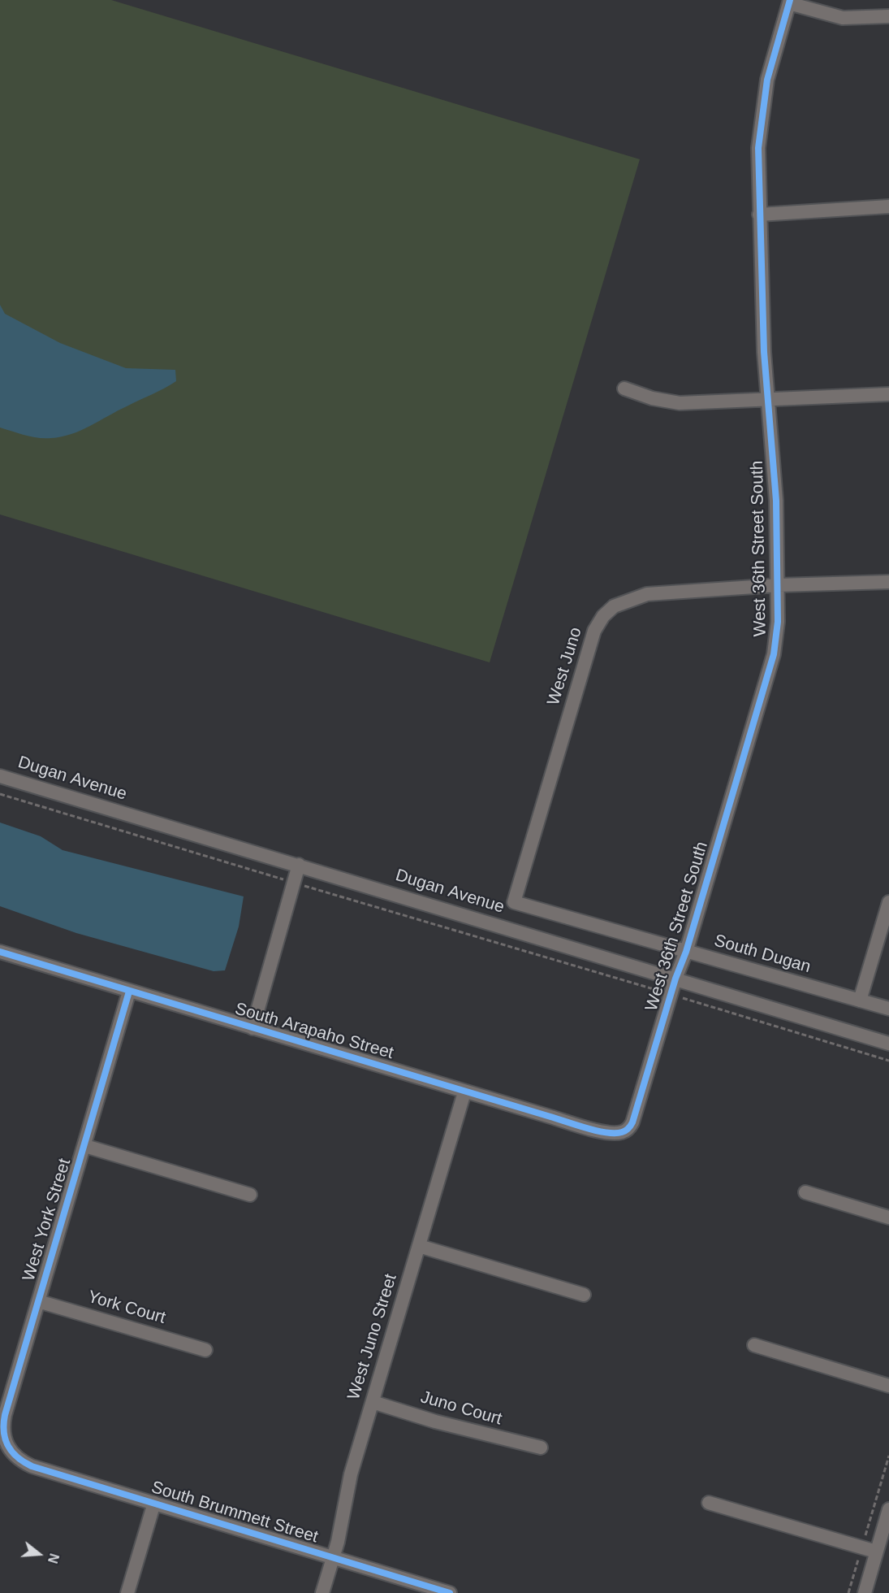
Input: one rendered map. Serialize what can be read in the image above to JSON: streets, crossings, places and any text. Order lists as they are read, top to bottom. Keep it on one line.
{"streets":{"street":["West 36th Street South","West Juno","Dugan Avenue","South Dugan","South Arapaho Street","West York Street","York Court","West Juno Street","Juno Court","South Brummett Street"]},"crossings":[["West 36th Street South","West Juno"],["West 36th Street South","Dugan Avenue"],["West 36th Street South","South Dugan"],["West 36th Street South","South Arapaho Street"],["West Juno","South Dugan"],["South Arapaho Street","West York Street"],["South Arapaho Street","West Juno Street"],["West York Street","York Court"],["West York Street","South Brummett Street"],["West Juno Street","Juno Court"],["West Juno Street","South Brummett Street"]],"north":"right"}
